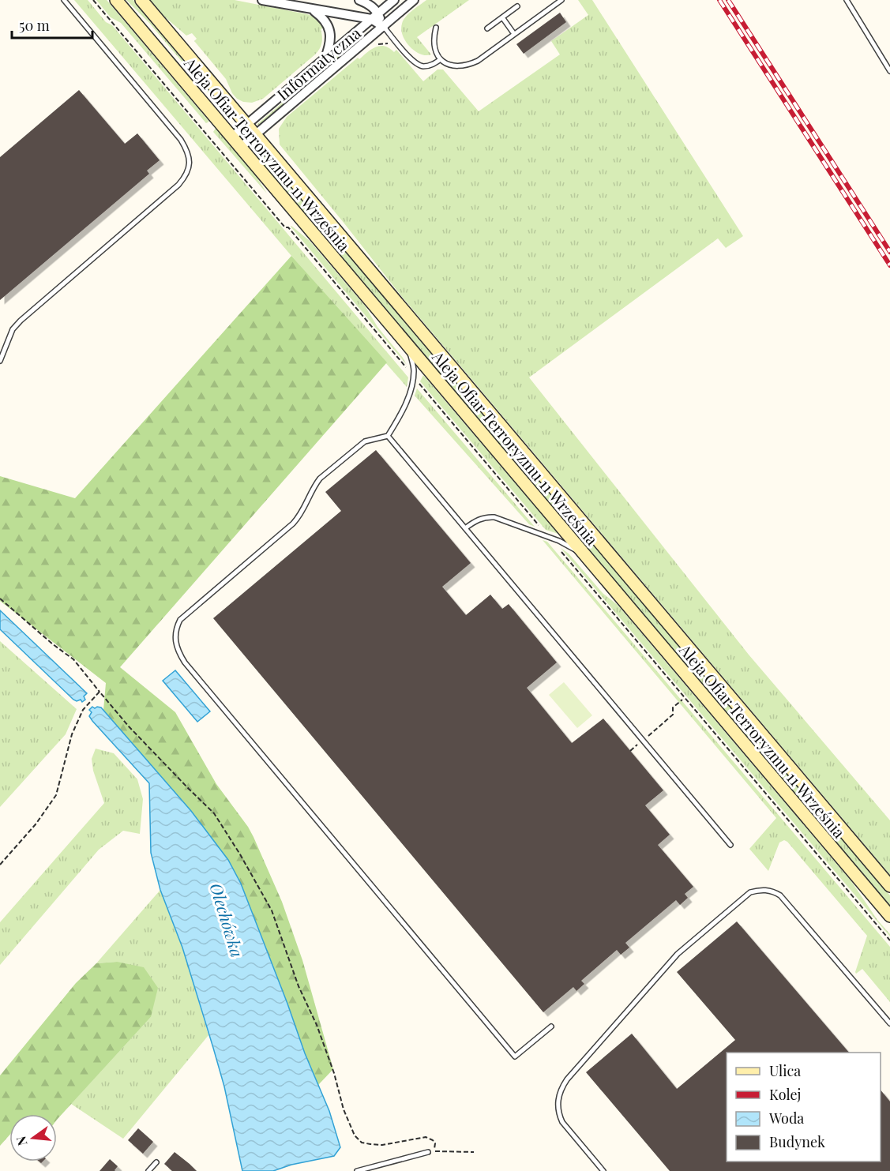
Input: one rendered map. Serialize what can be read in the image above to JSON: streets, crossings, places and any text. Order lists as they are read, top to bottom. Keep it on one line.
{"streets":{"street":["Informatyczna","Aleja Ofiar Terroryzmu 11 Września"]},"crossings":[["Informatyczna","Aleja Ofiar Terroryzmu 11 Września"]],"water":["Olechówka"],"legend":["Ulica","Kolej","Woda","Budynek"],"scale_bar":"50 m","north":"left"}
